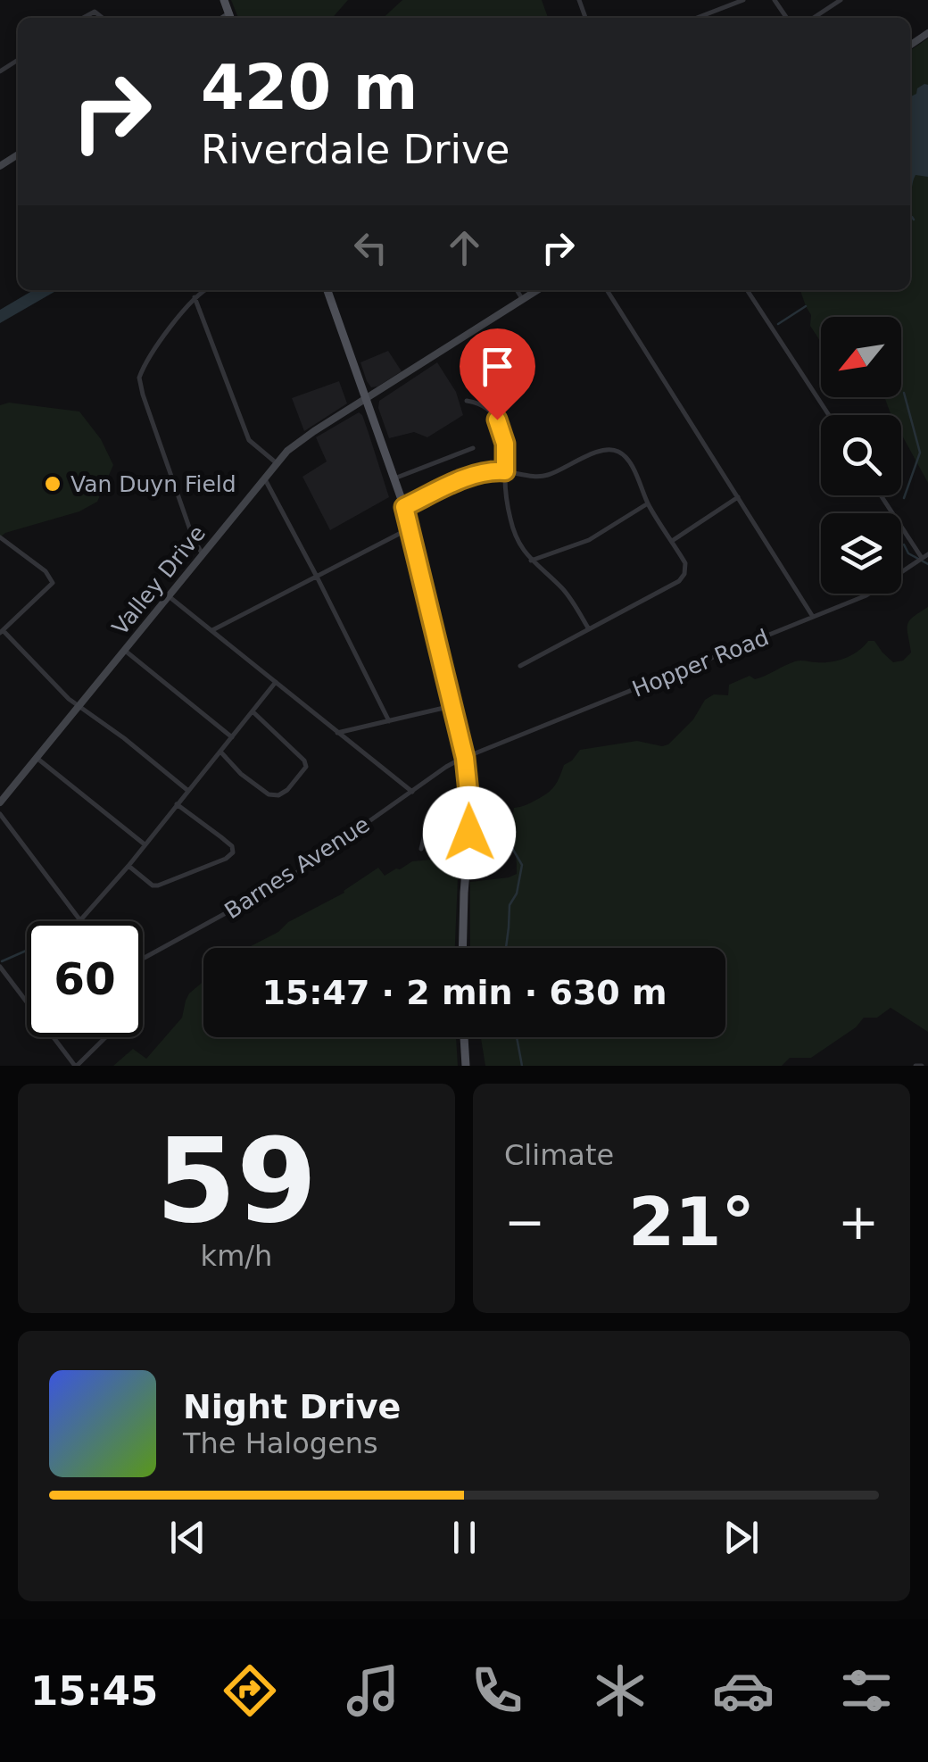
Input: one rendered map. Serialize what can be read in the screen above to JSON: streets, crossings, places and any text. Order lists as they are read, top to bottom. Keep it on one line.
{"streets":{"main road":["Valley Drive"],"street":["Hopper Road","Barnes Avenue"]},"crossings":[["Hopper Road","Barnes Avenue"]],"places":["Van Duyn Field"],"north":"bottom left","page":{"turn":["420 m","Riverdale Drive"],"limit":"60","trip":"15:47 · 2 min · 630 m","tile":[["59","km/h"],"Climate"],"heat":["−","21°","+"],"song":["Night Drive","The Halogens"],"tabs":"15:45"}}
